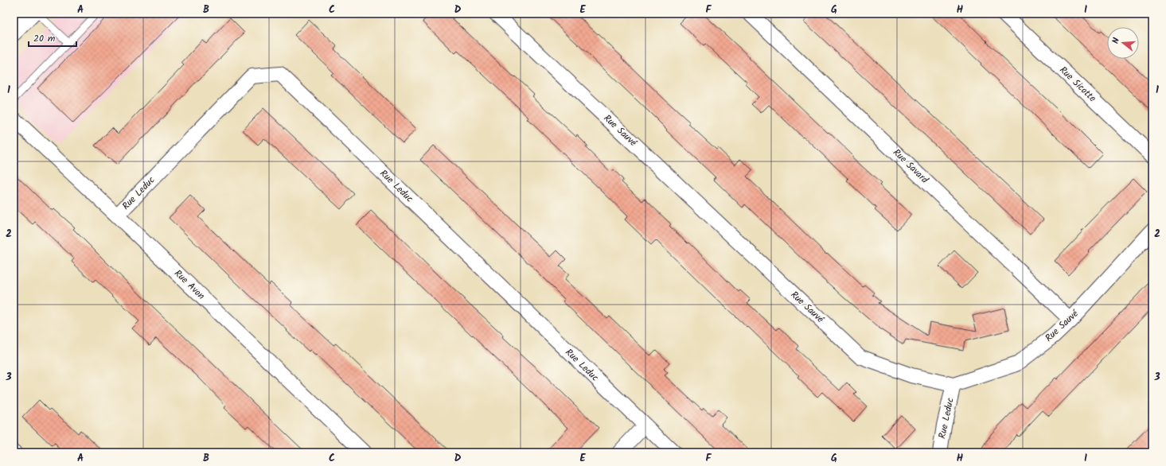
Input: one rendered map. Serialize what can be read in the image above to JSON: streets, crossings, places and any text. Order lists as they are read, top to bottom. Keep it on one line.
{"streets":{"street":["Rue Sicotte","Rue Sauvé","Rue Savard","Rue Leduc","Rue Avon"]},"crossings":[["Rue Sauvé","Rue Savard"],["Rue Sauvé","Rue Leduc"],["Rue Leduc","Rue Avon"]],"scale_bar":"20 m","north":"left","grid":{"columns":["A","B","C","D","E","F","G","H","I"],"rows":["1","2","3"]}}
